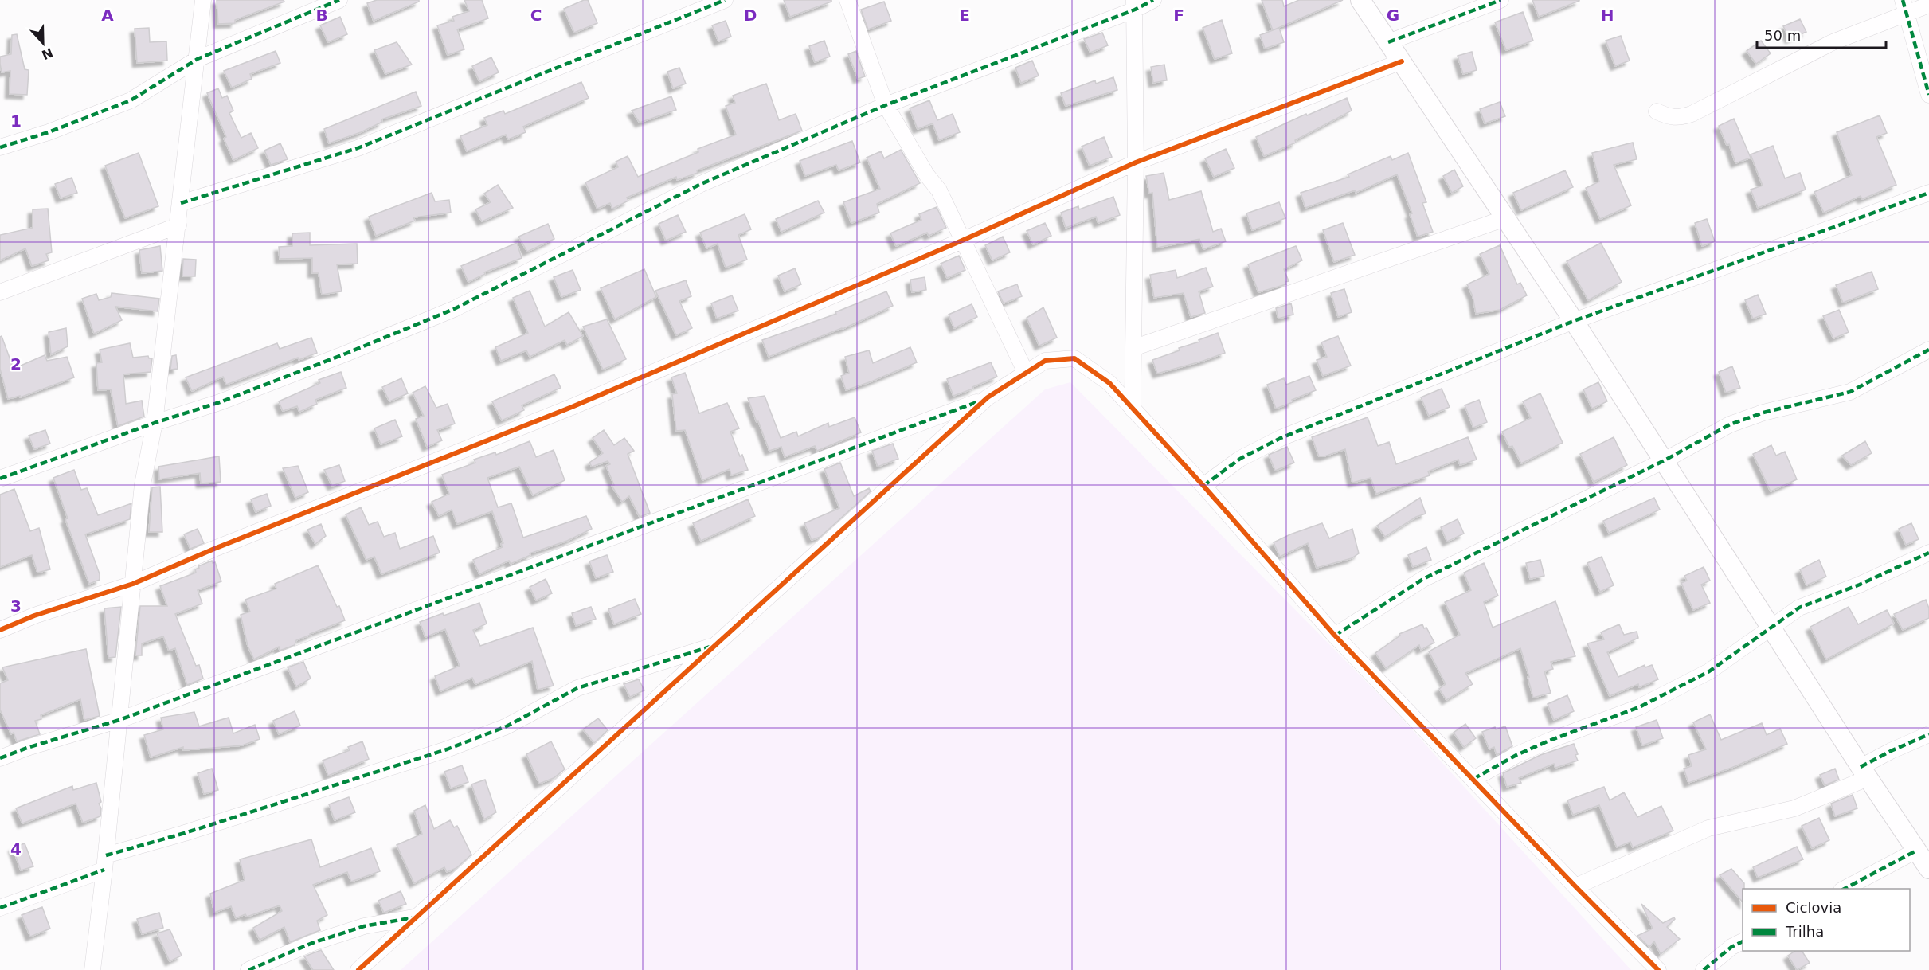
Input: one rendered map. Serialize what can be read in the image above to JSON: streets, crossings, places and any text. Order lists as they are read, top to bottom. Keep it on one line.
{"legend":["Ciclovia","Trilha"],"scale_bar":"50 m","north":"bottom","grid":{"columns":["A","B","C","D","E","F","G","H"],"rows":["1","2","3","4"]}}
